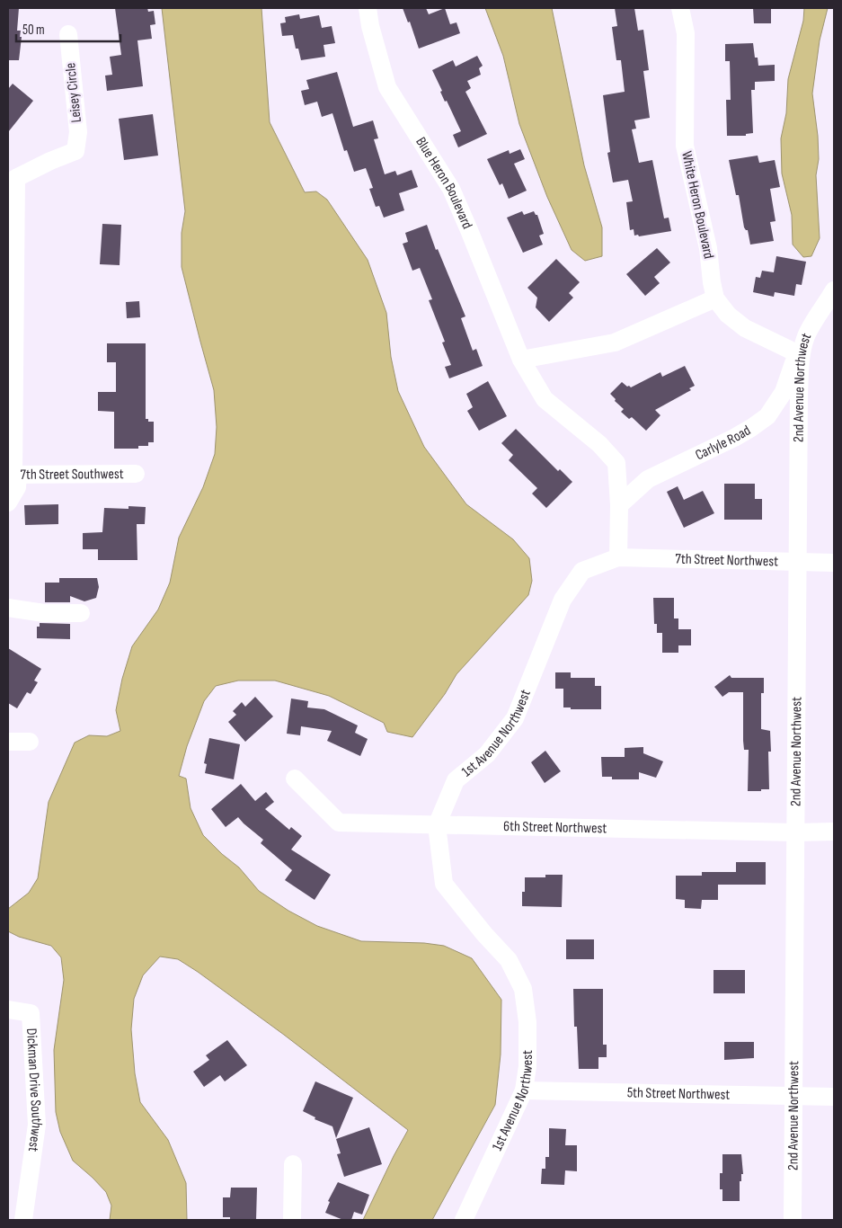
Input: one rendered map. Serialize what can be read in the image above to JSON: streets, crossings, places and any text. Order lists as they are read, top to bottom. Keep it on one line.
{"streets":{"street":["Leisey Circle","Blue Heron Boulevard","White Heron Boulevard","2nd Avenue Northwest","Carlyle Road","7th Street Southwest","7th Street Northwest","1st Avenue Northwest","6th Street Northwest","Dickman Drive Southwest","5th Street Northwest"]},"crossings":[["Blue Heron Boulevard","Carlyle Road"],["Blue Heron Boulevard","7th Street Northwest"],["Blue Heron Boulevard","1st Avenue Northwest"],["White Heron Boulevard","2nd Avenue Northwest"],["White Heron Boulevard","Carlyle Road"],["2nd Avenue Northwest","Carlyle Road"],["2nd Avenue Northwest","7th Street Northwest"],["2nd Avenue Northwest","6th Street Northwest"],["2nd Avenue Northwest","5th Street Northwest"],["7th Street Northwest","1st Avenue Northwest"],["1st Avenue Northwest","6th Street Northwest"],["1st Avenue Northwest","5th Street Northwest"]],"scale_bar":"50 m"}
